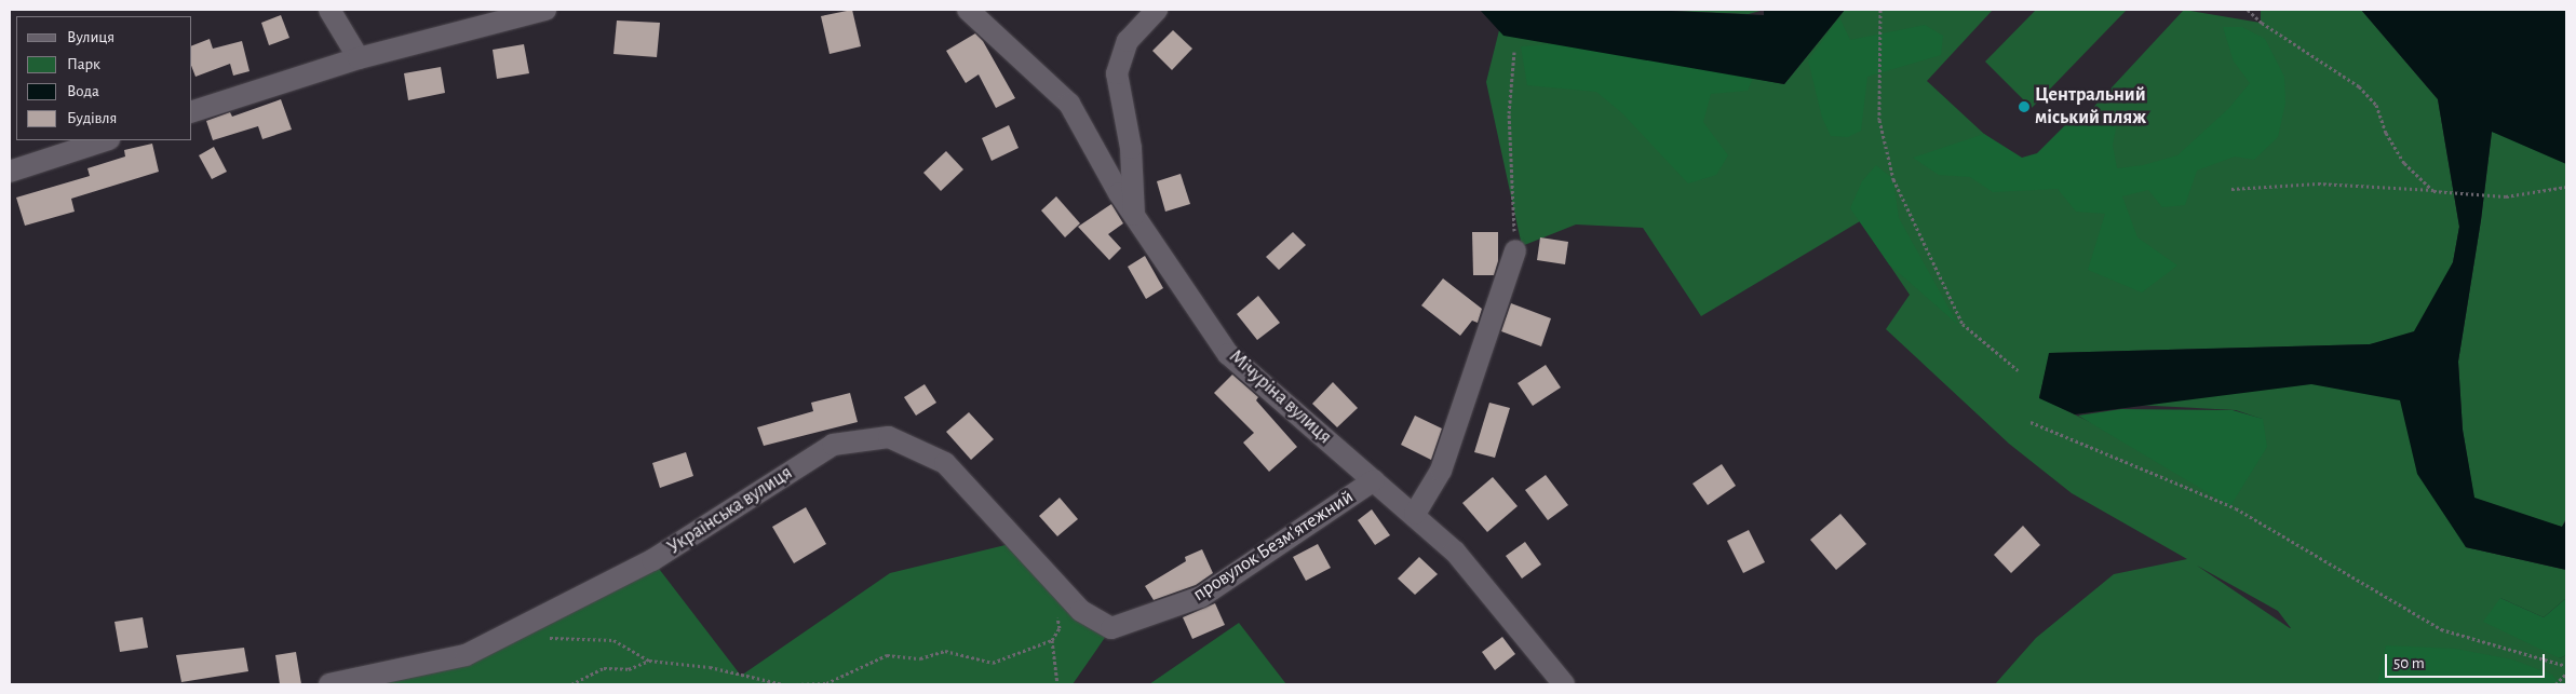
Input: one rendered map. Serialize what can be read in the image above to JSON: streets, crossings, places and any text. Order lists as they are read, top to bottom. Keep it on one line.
{"streets":{"street":["Мічуріна вулиця","Українська вулиця","провулок Безм'ятежний"]},"crossings":[["Мічуріна вулиця","провулок Безм'ятежний"],["Українська вулиця","провулок Безм'ятежний"]],"places":["Центральний міський пляж"],"legend":["Вулиця","Парк","Вода","Будівля"],"scale_bar":"50 m"}
